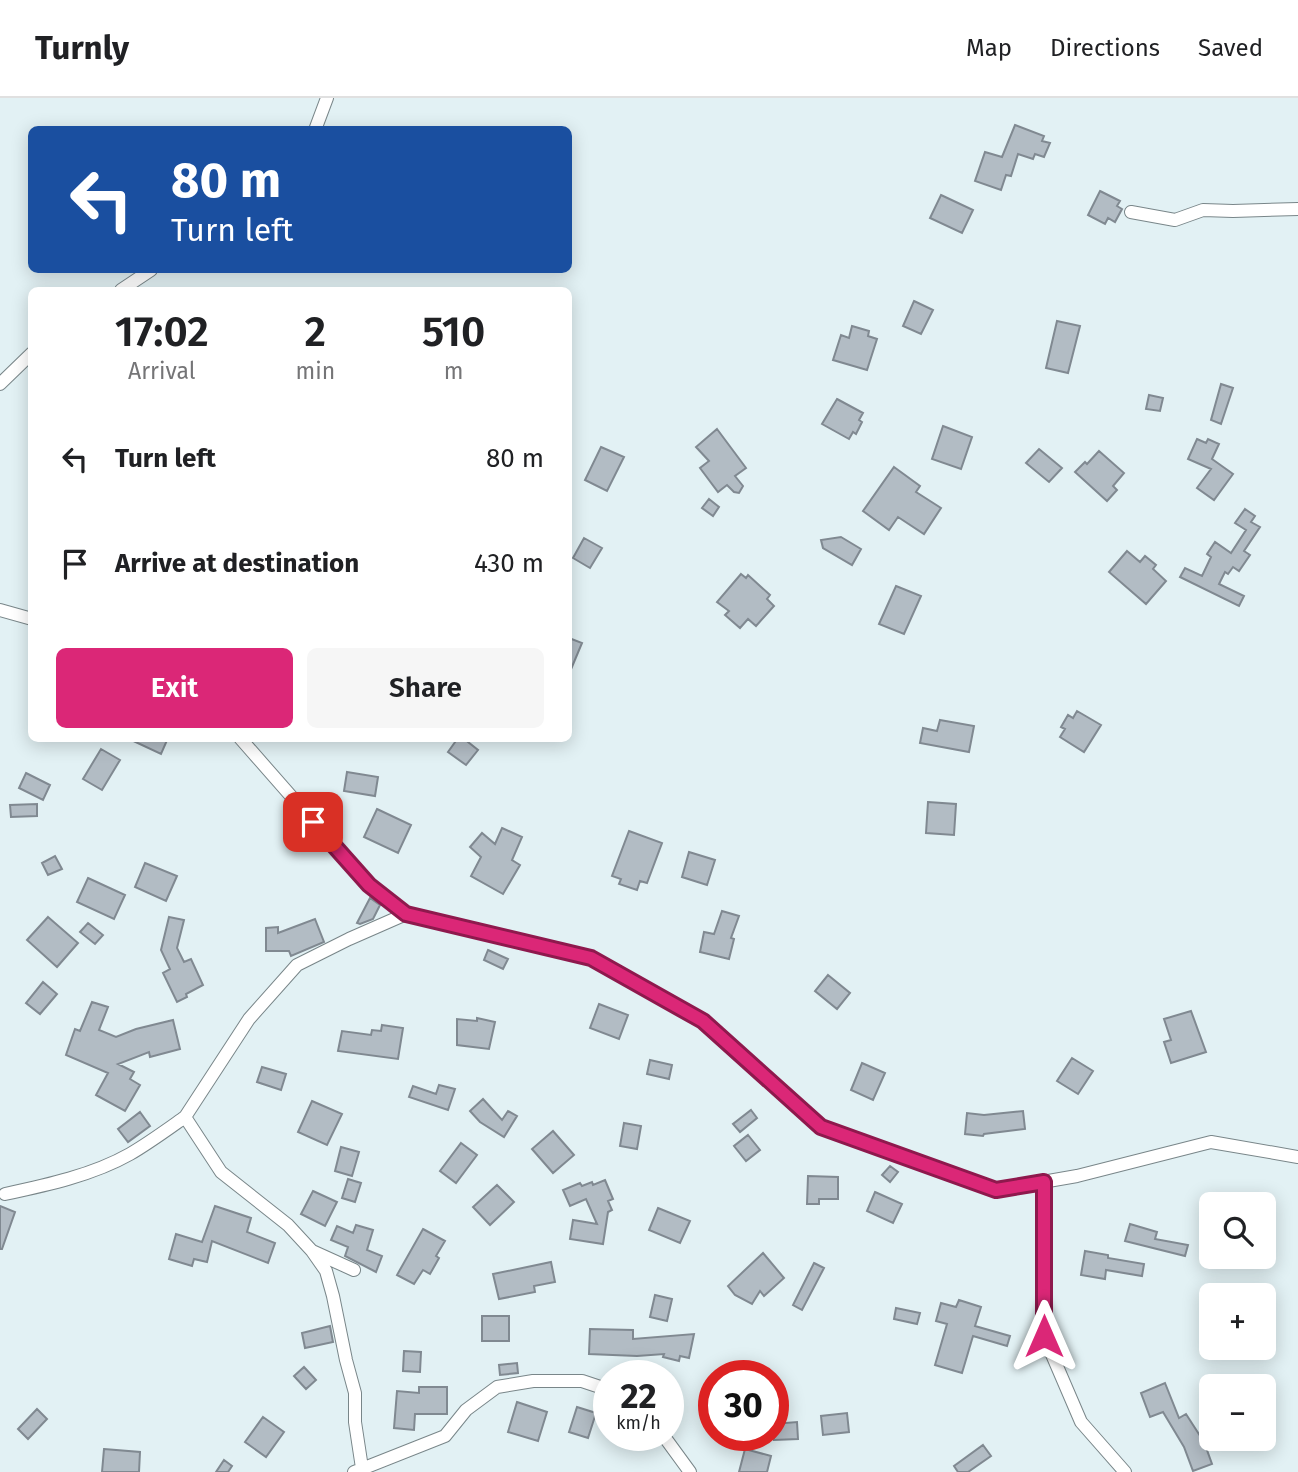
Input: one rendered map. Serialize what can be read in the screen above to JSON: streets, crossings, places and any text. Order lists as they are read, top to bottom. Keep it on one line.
{"page":{"header":"Turnly","nav":["Map","Directions","Saved"],"turn":["80 m","Turn left"],"eta":["17:02","Arrival","2","min","510","m"],"list":[{"name":"Turn left","value":"80 m"},{"name":"Arrive at destination","value":"430 m"}],"buttons":["Exit","Share"],"map_buttons":["+","−"],"speed":"22 km/h","limit":"30"}}
